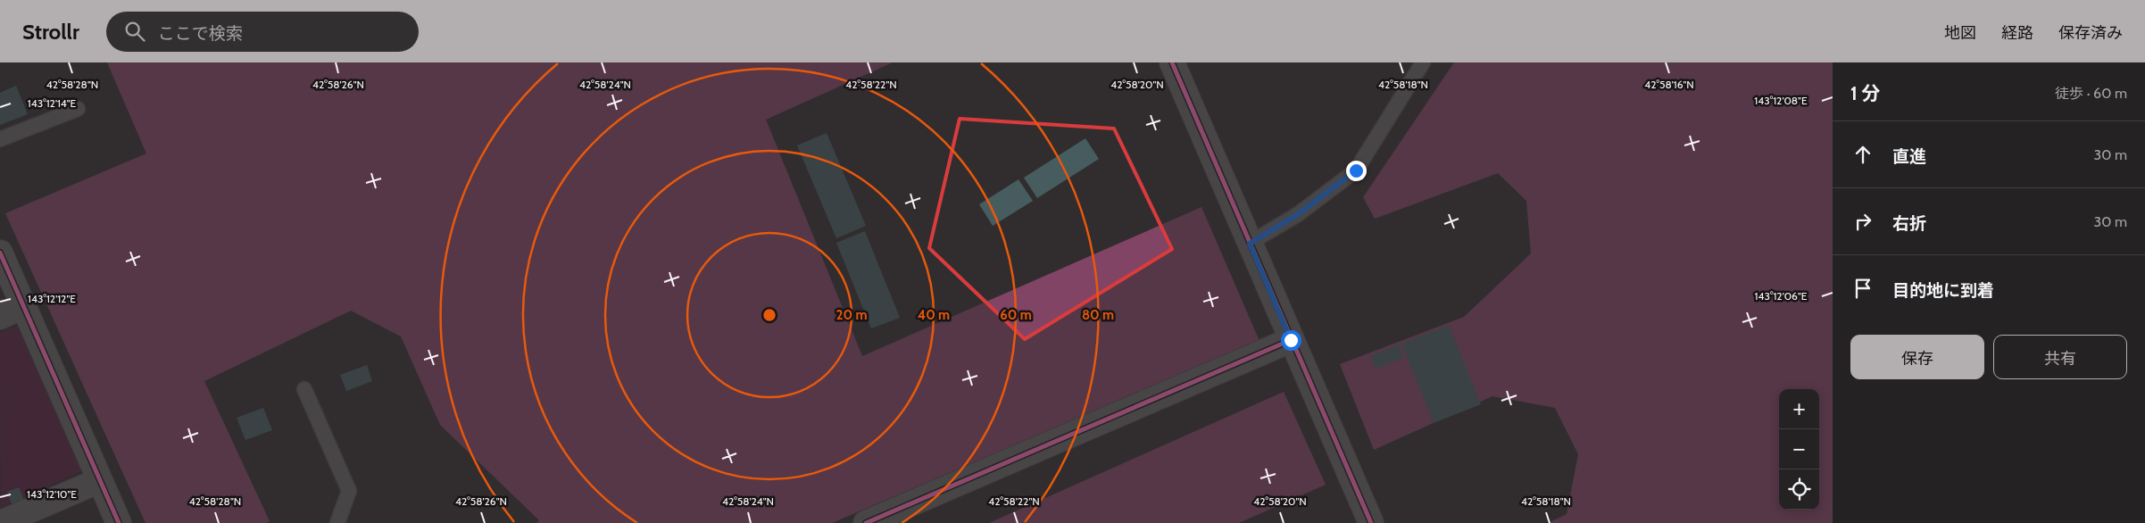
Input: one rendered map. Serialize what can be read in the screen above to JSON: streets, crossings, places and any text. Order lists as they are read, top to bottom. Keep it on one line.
{"page":{"header":"Strollr","search":"ここで検索","nav":["地図","経路","保存済み"],"heading":["1 分","徒歩 · 60 m"],"list":[["直進","30 m"],["右折","30 m"],"目的地に到着"],"buttons":["保存","共有"],"map_buttons":["+","−"]},"coordinates":["42°58'28\"N","42°58'26\"N","42°58'24\"N","42°58'22\"N","42°58'20\"N","42°58'18\"N","42°58'16\"N","143°12'08\"E","143°12'14\"E","143°12'06\"E","143°12'12\"E","143°12'10\"E"],"rings":["20 m","40 m","60 m","80 m"]}
